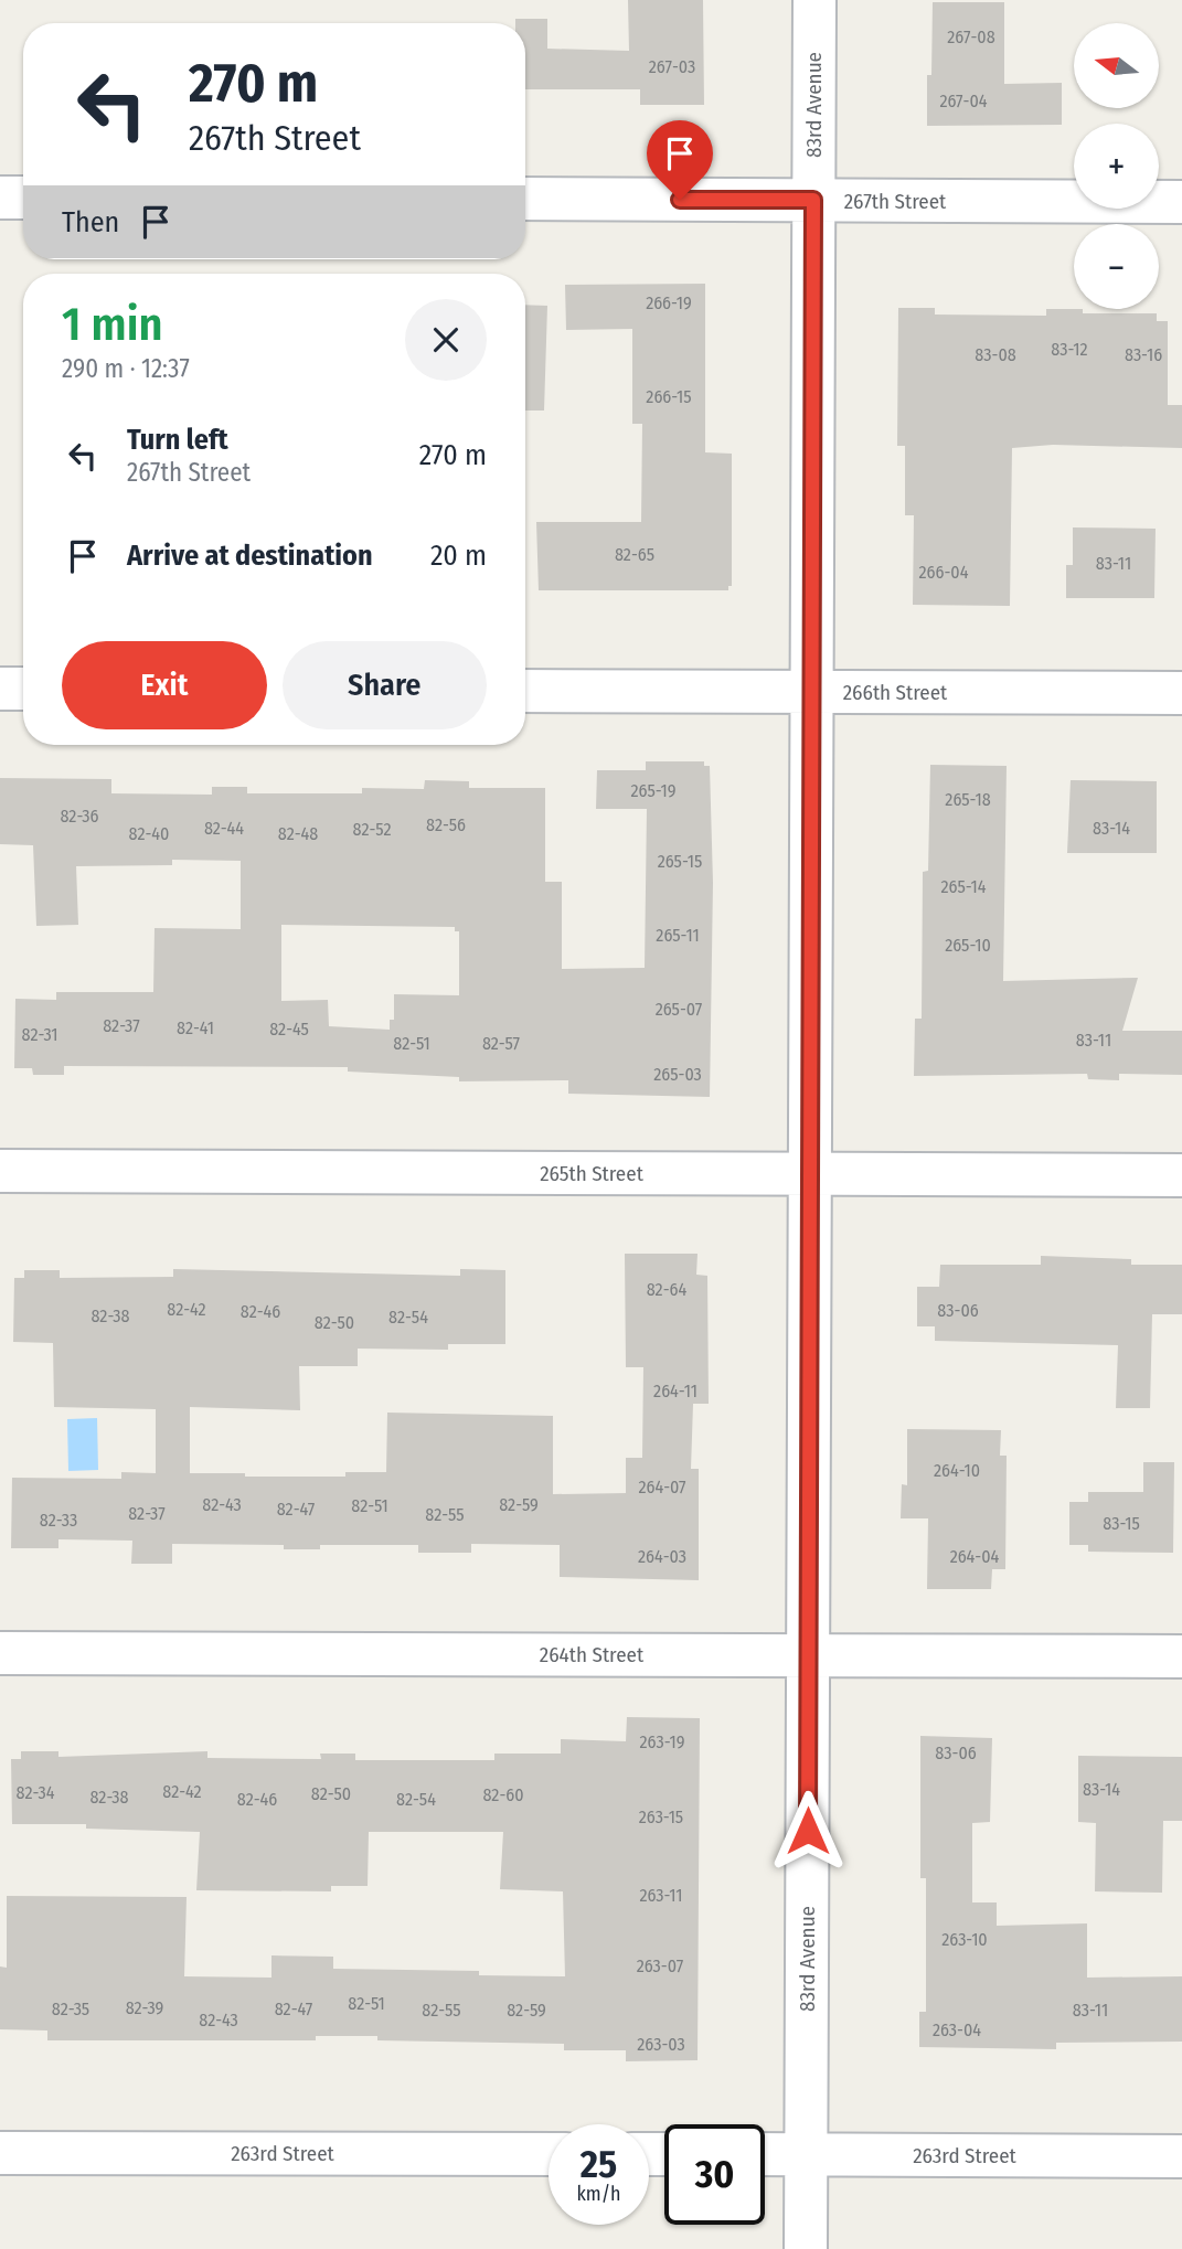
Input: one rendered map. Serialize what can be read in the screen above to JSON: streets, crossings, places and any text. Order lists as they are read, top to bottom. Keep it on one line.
{"streets":{"street":["83rd Avenue","267th Street","266th Street","265th Street","264th Street","263rd Street"]},"crossings":[["83rd Avenue","267th Street"],["83rd Avenue","266th Street"],["83rd Avenue","265th Street"],["83rd Avenue","264th Street"],["83rd Avenue","263rd Street"]],"house_numbers":["267-08","267-03","267-04","266-19","83-12","83-08","83-16","266-15","82-65","83-11","266-04","265-19","265-18","82-36","82-56","82-44","83-14","82-52","82-40","82-48","265-15","265-14","265-11","265-10","265-07","82-37","82-41","82-45","82-31","83-11","82-51","82-57","265-03","82-64","82-42","83-06","82-46","82-38","82-54","82-50","264-11","264-10","264-07","82-43","82-59","82-51","82-47","82-37","82-55","82-33","83-15","264-03","264-04","263-19","83-06","83-14","82-42","82-34","82-50","82-60","82-38","82-46","82-54","263-15","263-11","263-10","263-07","82-51","82-39","82-35","82-47","82-55","82-59","83-11","82-43","263-04","263-03"],"north":"left","page":{"map_buttons":["+","−"],"turn":["270 m","267th Street"],"then":"Then","heading":["1 min","290 m · 12:37"],"list":[{"name":"Turn left","note":"267th Street","value":"270 m"},{"name":"Arrive at destination","value":"20 m"}],"buttons":["Exit","Share"],"speed":"25 km/h","limit":"30"}}
